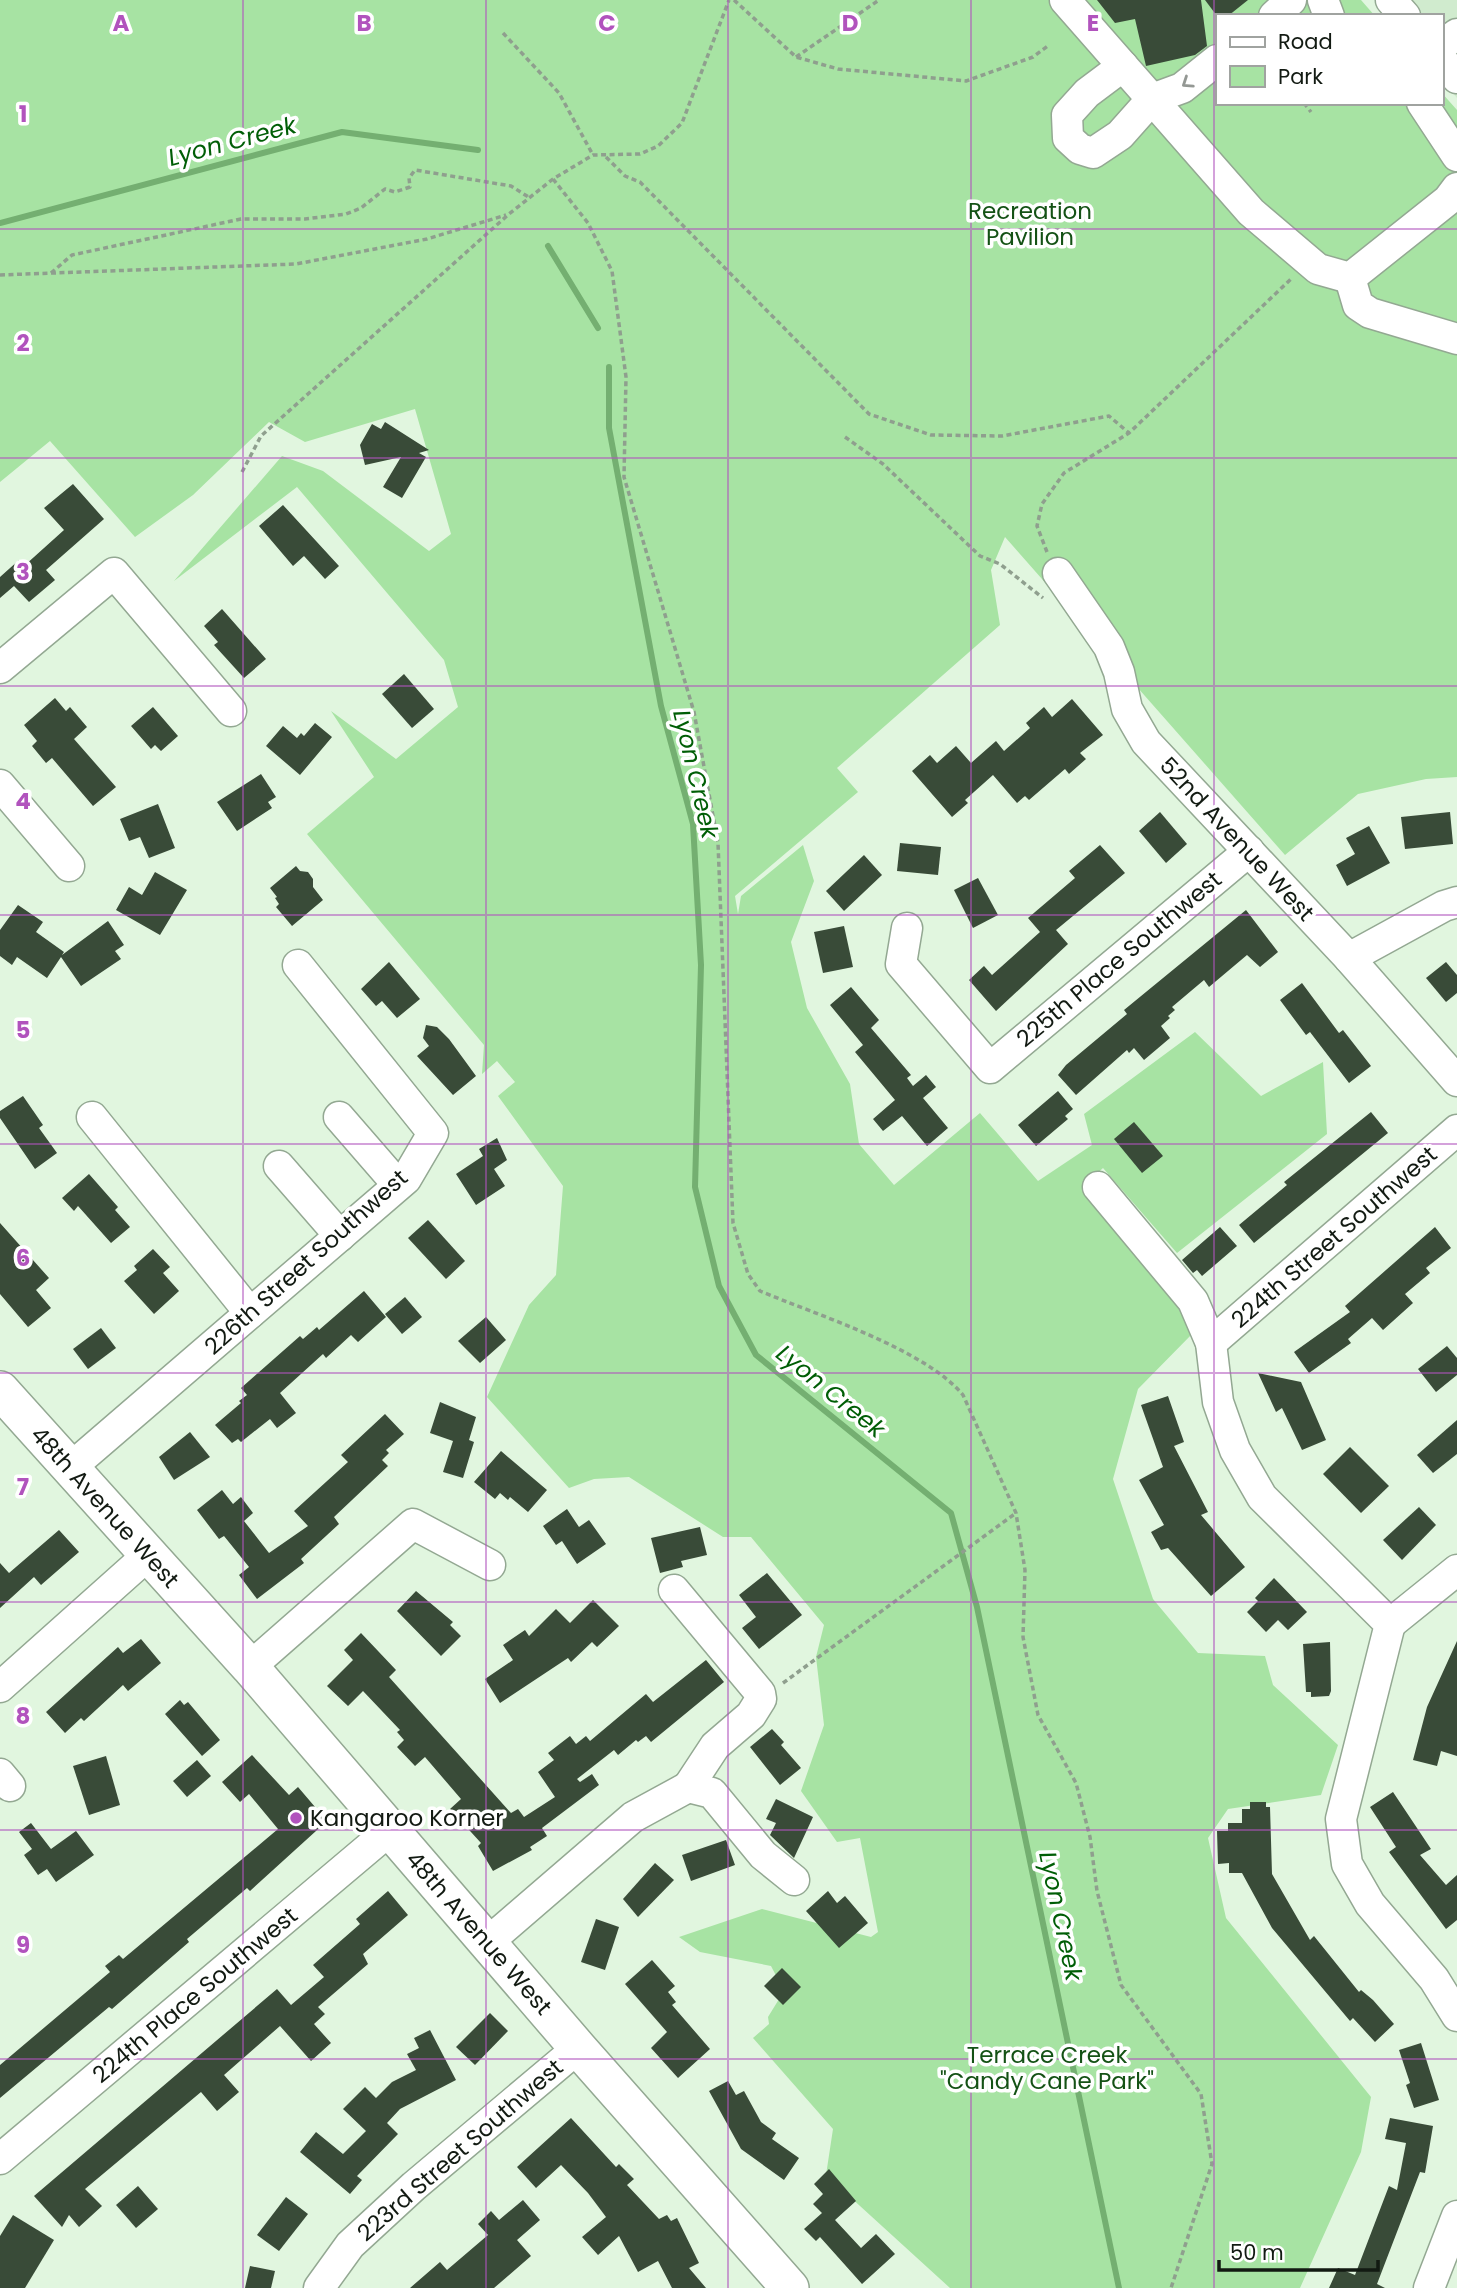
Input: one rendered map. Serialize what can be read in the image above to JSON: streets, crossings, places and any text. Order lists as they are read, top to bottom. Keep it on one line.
{"streets":{"main road":["48th Avenue West"],"street":["52nd Avenue West","225th Place Southwest","224th Street Southwest","226th Street Southwest","224th Place Southwest","223rd Street Southwest"]},"crossings":[["52nd Avenue West","225th Place Southwest"],["226th Street Southwest","48th Avenue West"],["48th Avenue West","224th Place Southwest"],["48th Avenue West","223rd Street Southwest"]],"water":["Lyon Creek"],"parks":["Recreation Pavilion","Terrace Creek \"Candy Cane Park\""],"places":["Kangaroo Korner"],"legend":["Road","Park"],"scale_bar":"50 m","grid":{"columns":["A","B","C","D","E"],"rows":["1","2","3","4","5","6","7","8","9"]}}
